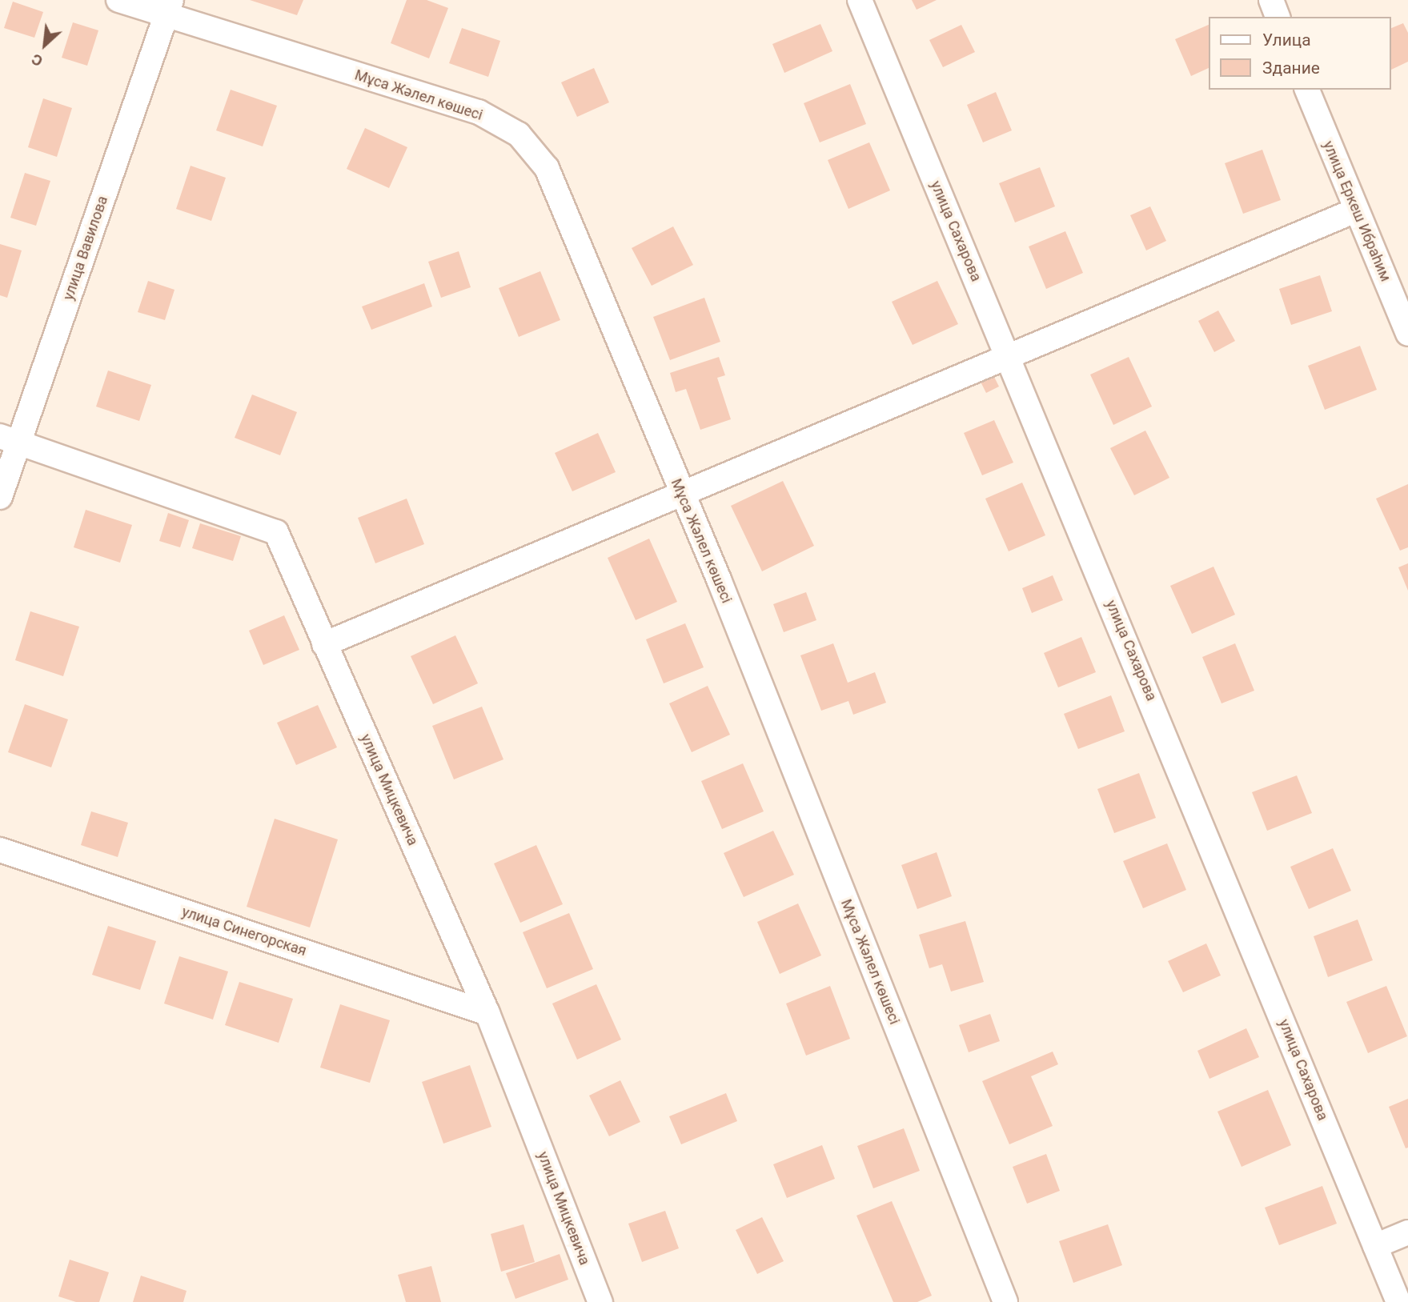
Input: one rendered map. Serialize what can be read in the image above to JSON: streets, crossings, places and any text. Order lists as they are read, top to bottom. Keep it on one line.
{"streets":{"street":["Мұса Жәлел көшесі","улица Еркеш Ибраһим","улица Сахарова","улица Вавилова","улица Мицкевича","улица Синегорская"]},"crossings":[["Мұса Жәлел көшесі","улица Вавилова"],["улица Вавилова","улица Мицкевича"],["улица Мицкевича","улица Синегорская"]],"legend":["Улица","Здание"],"north":"bottom left"}
